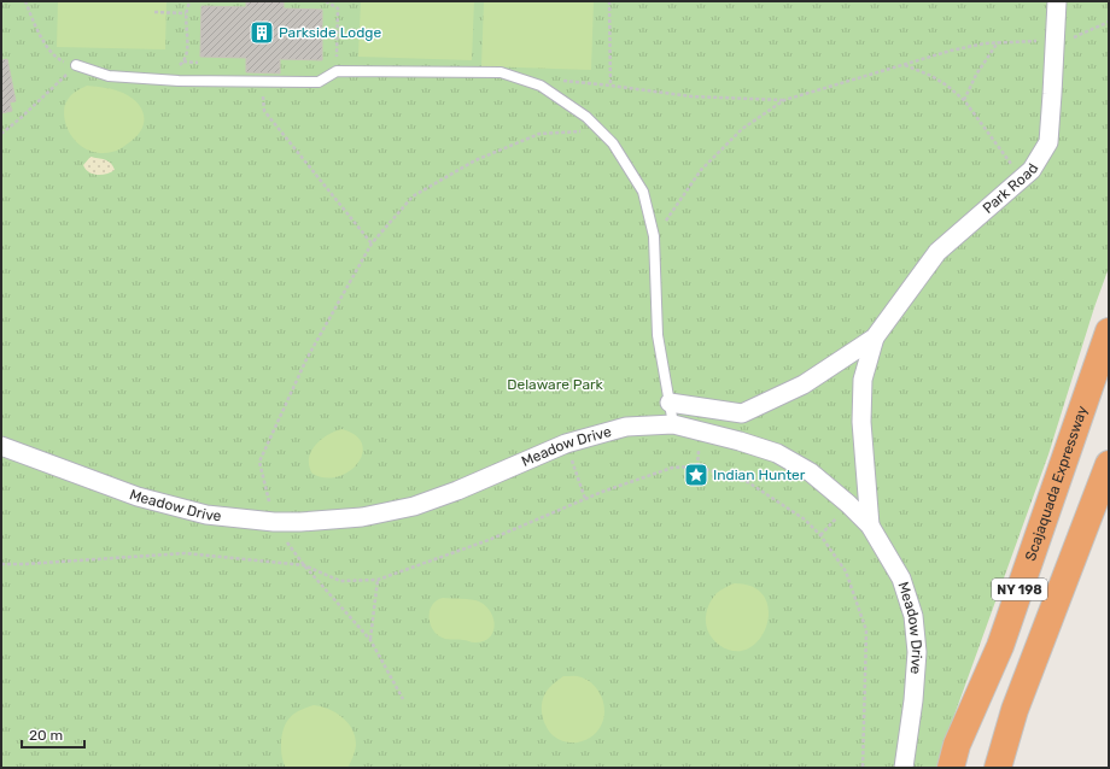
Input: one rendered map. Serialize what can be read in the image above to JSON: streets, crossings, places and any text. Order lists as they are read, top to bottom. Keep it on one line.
{"streets":{"highway":["Scajaquada Expressway","NY 198"],"street":["Park Road","Meadow Drive"]},"crossings":[["Park Road","Meadow Drive"]],"parks":["Delaware Park"],"places":{"building":["Parkside Lodge"],"place":["Indian Hunter"]},"scale_bar":"20 m"}
